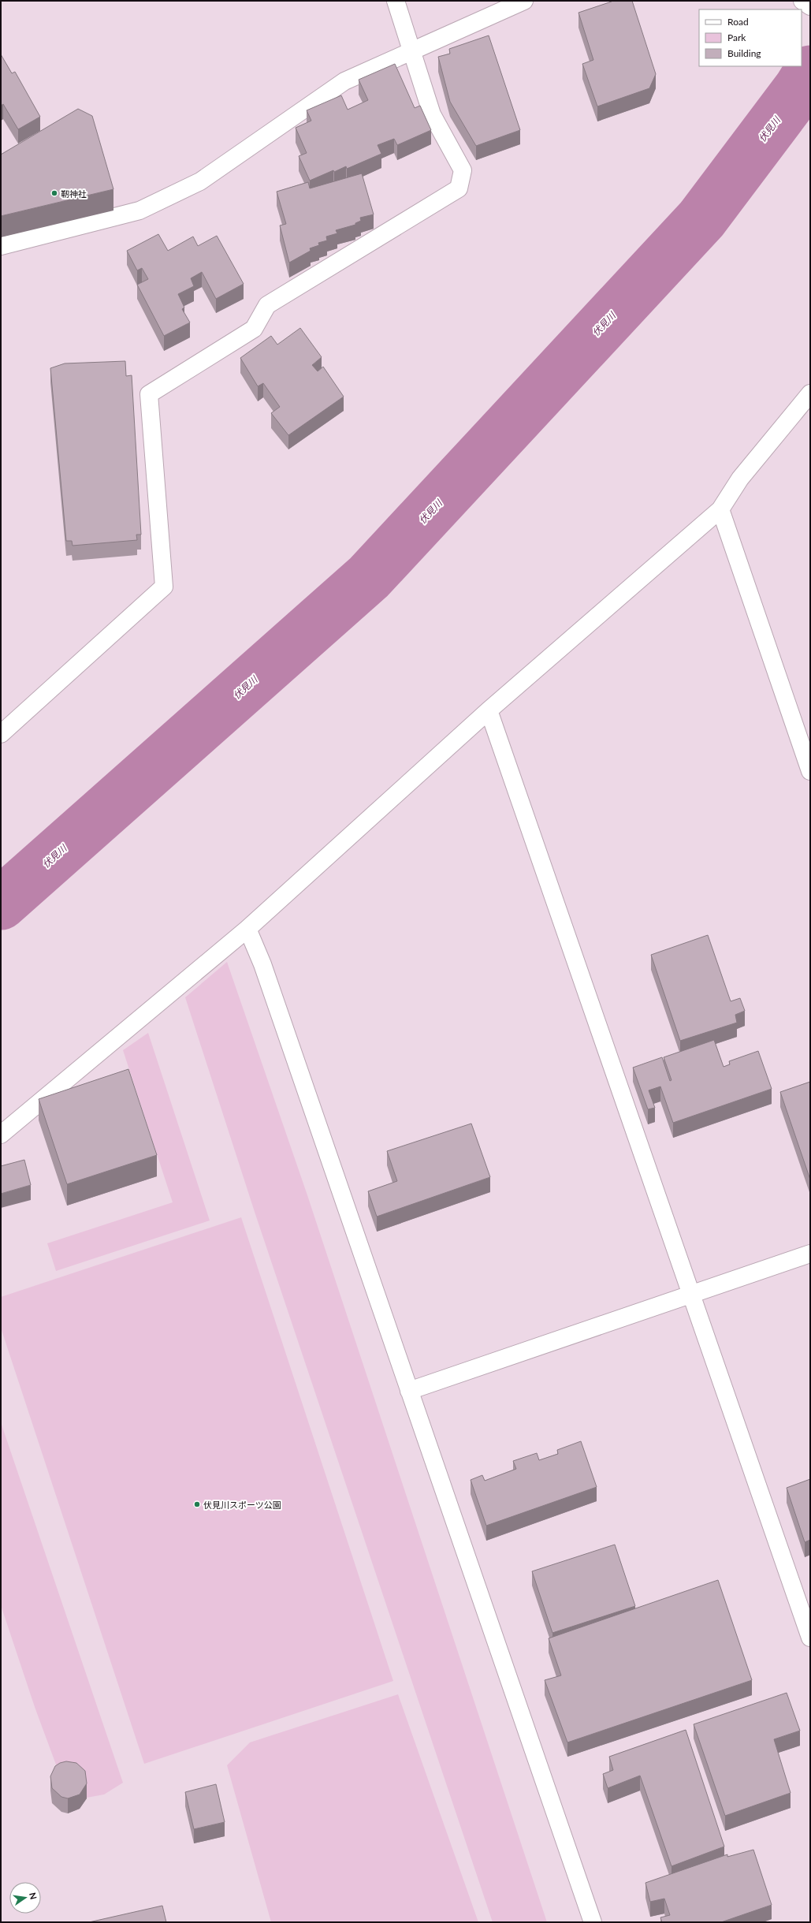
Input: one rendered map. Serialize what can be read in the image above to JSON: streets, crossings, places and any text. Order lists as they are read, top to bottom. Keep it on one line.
{"water":["伏見川"],"places":["靭神社","伏見川スポーツ公園"],"legend":["Road","Park","Building"],"north":"right"}
